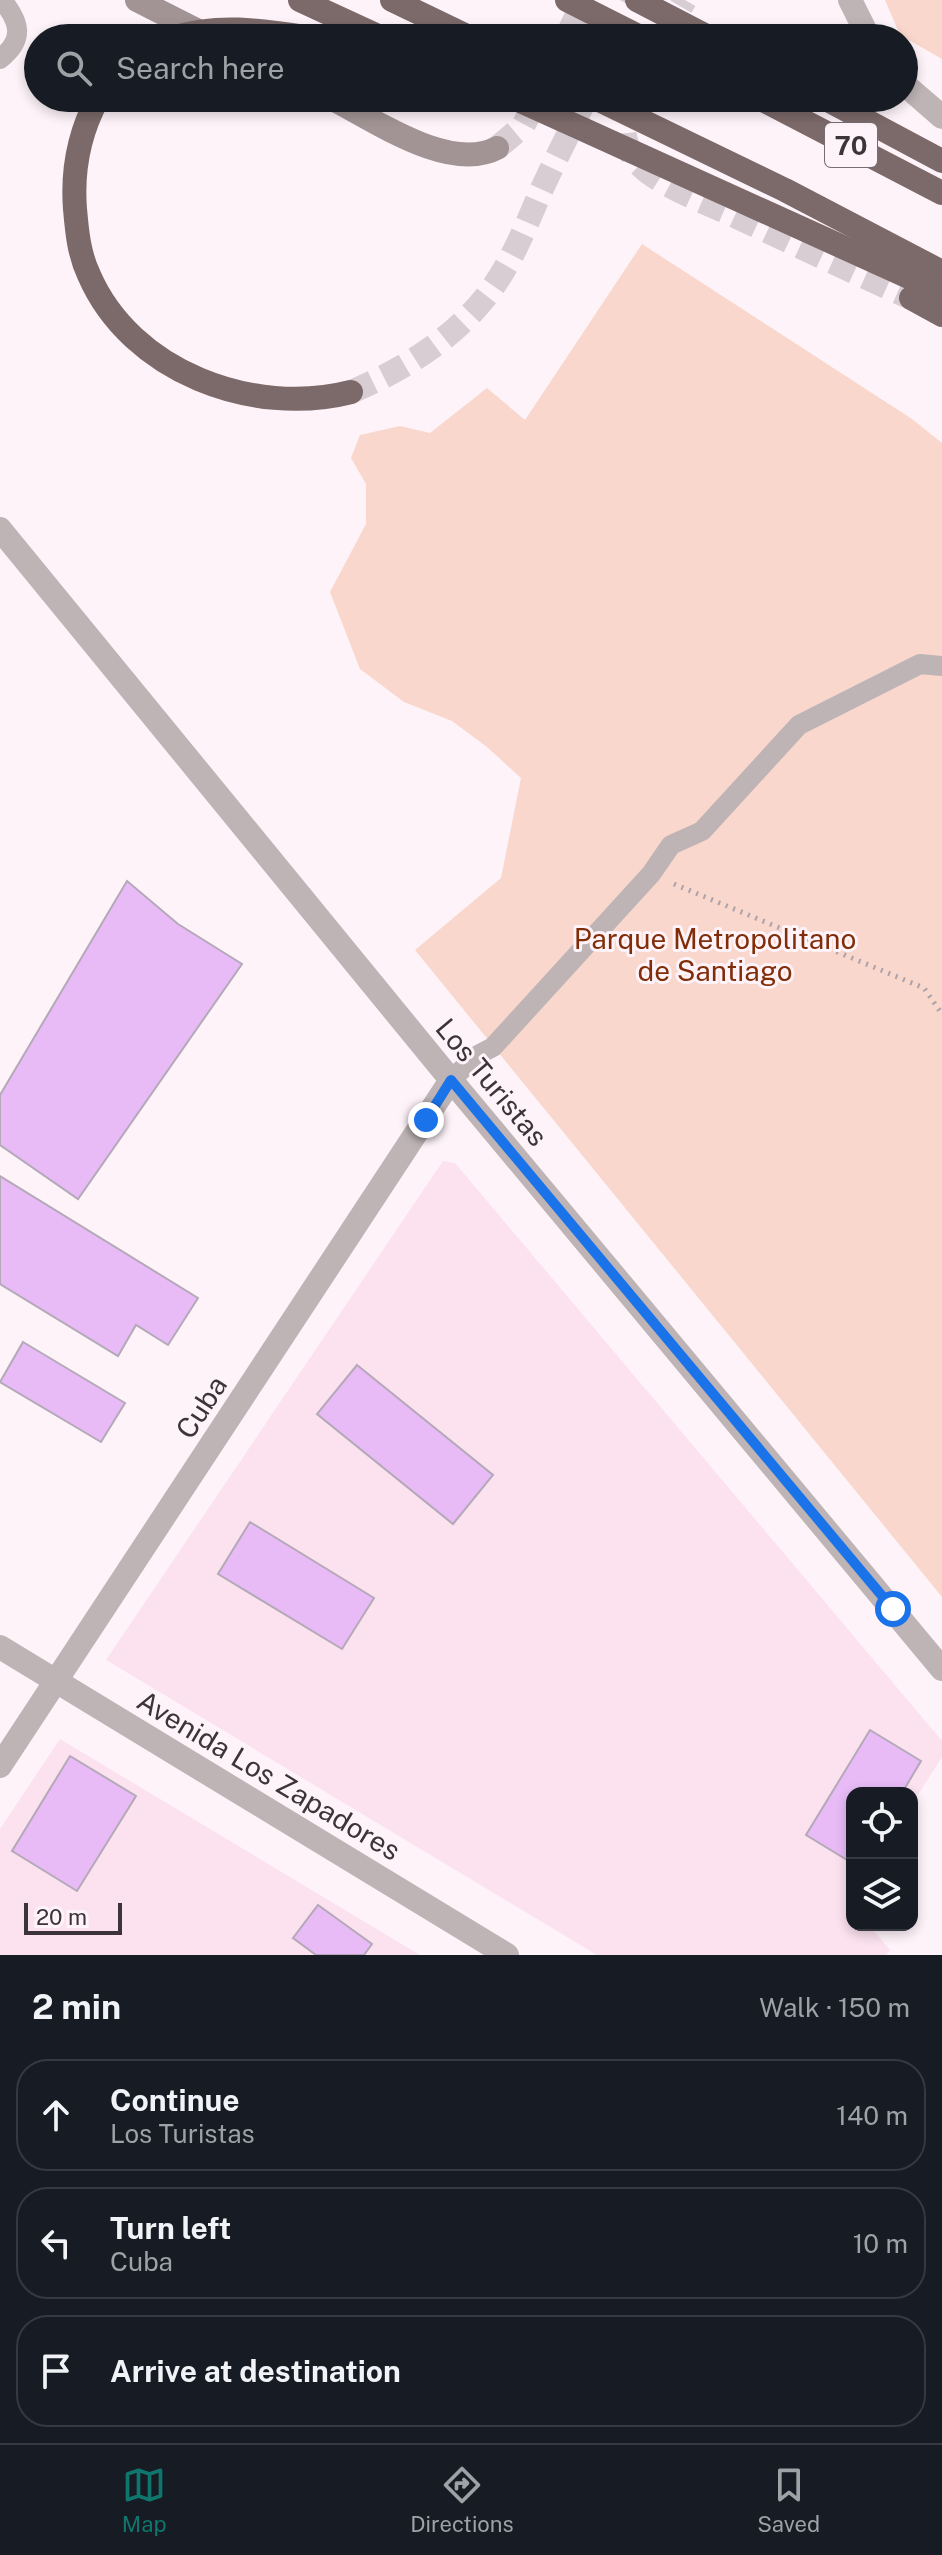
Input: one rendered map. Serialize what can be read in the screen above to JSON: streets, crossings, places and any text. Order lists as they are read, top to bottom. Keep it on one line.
{"streets":{"highway":["70"],"street":["Los Turistas","Cuba","Avenida Los Zapadores"]},"crossings":[["Los Turistas","Cuba"],["Cuba","Avenida Los Zapadores"]],"parks":["Parque Metropolitano de Santiago"],"scale_bar":"20 m","page":{"search":"Search here","scale":"20 m","heading":["2 min","Walk · 150 m"],"list":[["Continue","Los Turistas","140 m"],["Turn left","Cuba","10 m"],"Arrive at destination"],"nav":["Map","Directions","Saved"]}}
